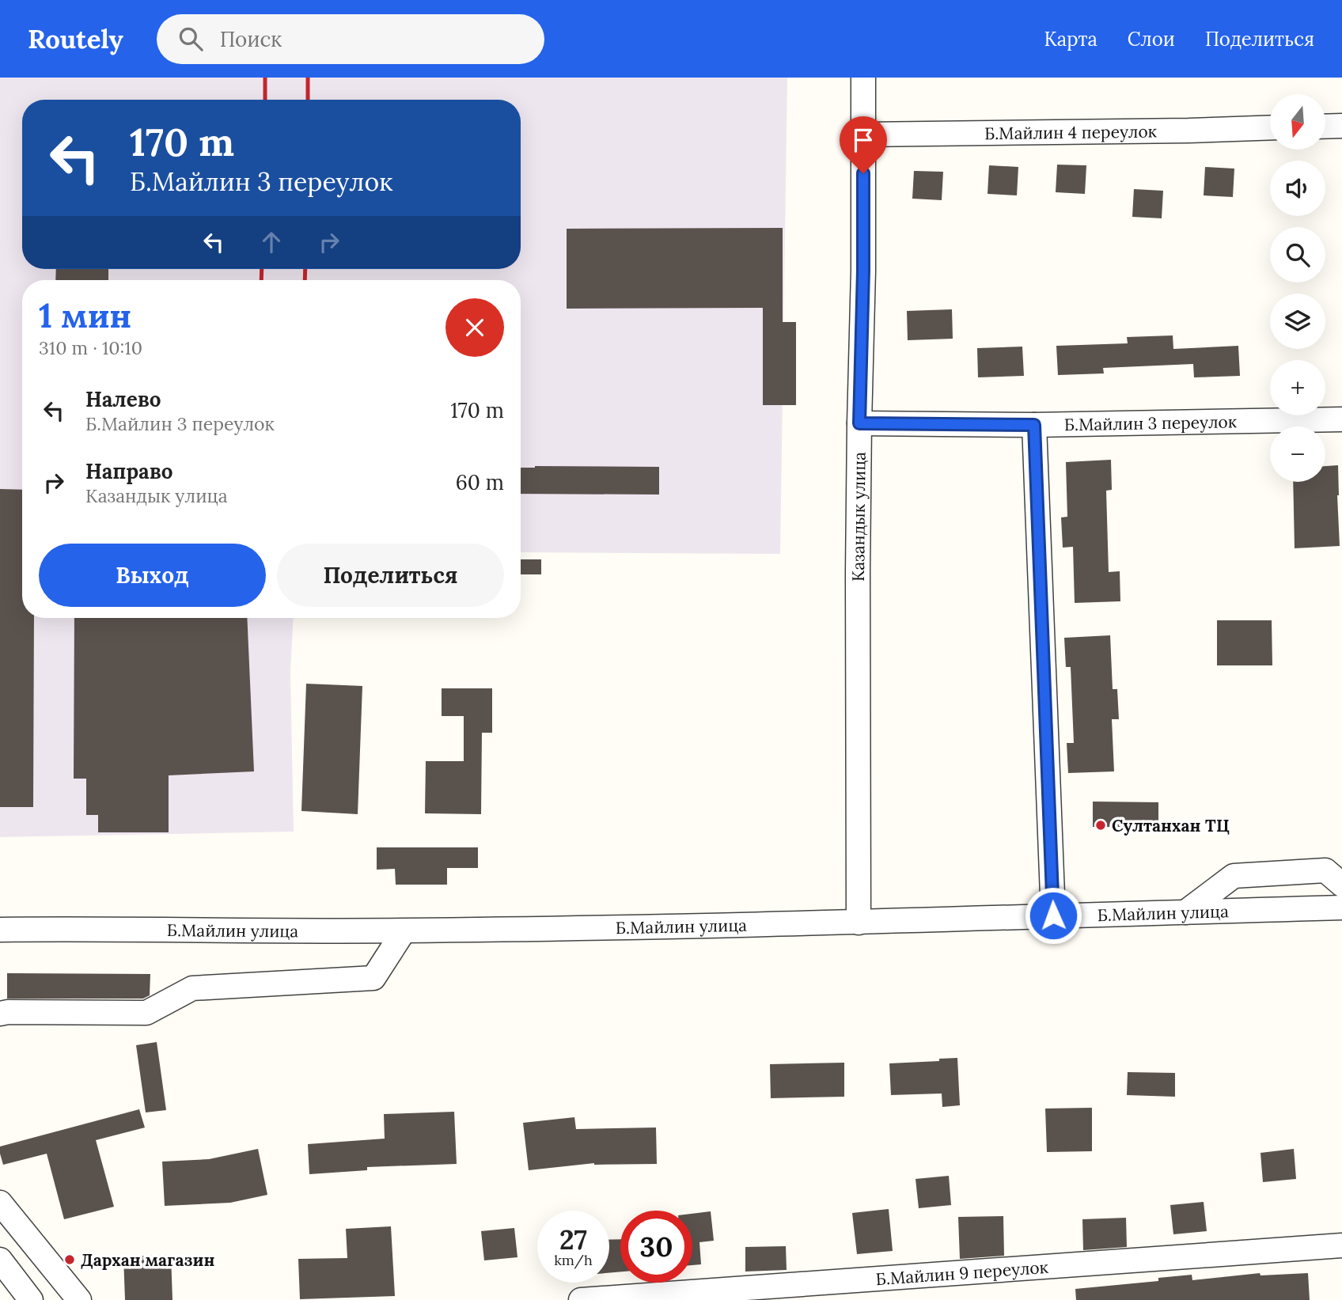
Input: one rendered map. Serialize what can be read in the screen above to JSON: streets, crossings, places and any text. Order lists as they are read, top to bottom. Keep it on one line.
{"streets":{"street":["Б.Майлин 4 переулок","Б.Майлин 3 переулок","Казандык улица","Б.Майлин улица","Б.Майлин 9 переулок"]},"crossings":[["Б.Майлин 4 переулок","Казандык улица"],["Б.Майлин 3 переулок","Казандык улица"],["Казандык улица","Б.Майлин улица"]],"places":["Султанхан ТЦ","Дархан магазин"],"north":"bottom","page":{"header":"Routely","search":"Поиск","nav":["Карта","Слои","Поделиться"],"map_buttons":["+","−"],"turn":["170 m","Б.Майлин 3 переулок"],"heading":["1 мин","310 m · 10:10"],"list":[{"name":"Налево","note":"Б.Майлин 3 переулок","value":"170 m"},{"name":"Направо","note":"Казандык улица","value":"60 m"}],"buttons":["Выход","Поделиться"],"speed":"27 km/h","limit":"30"}}
